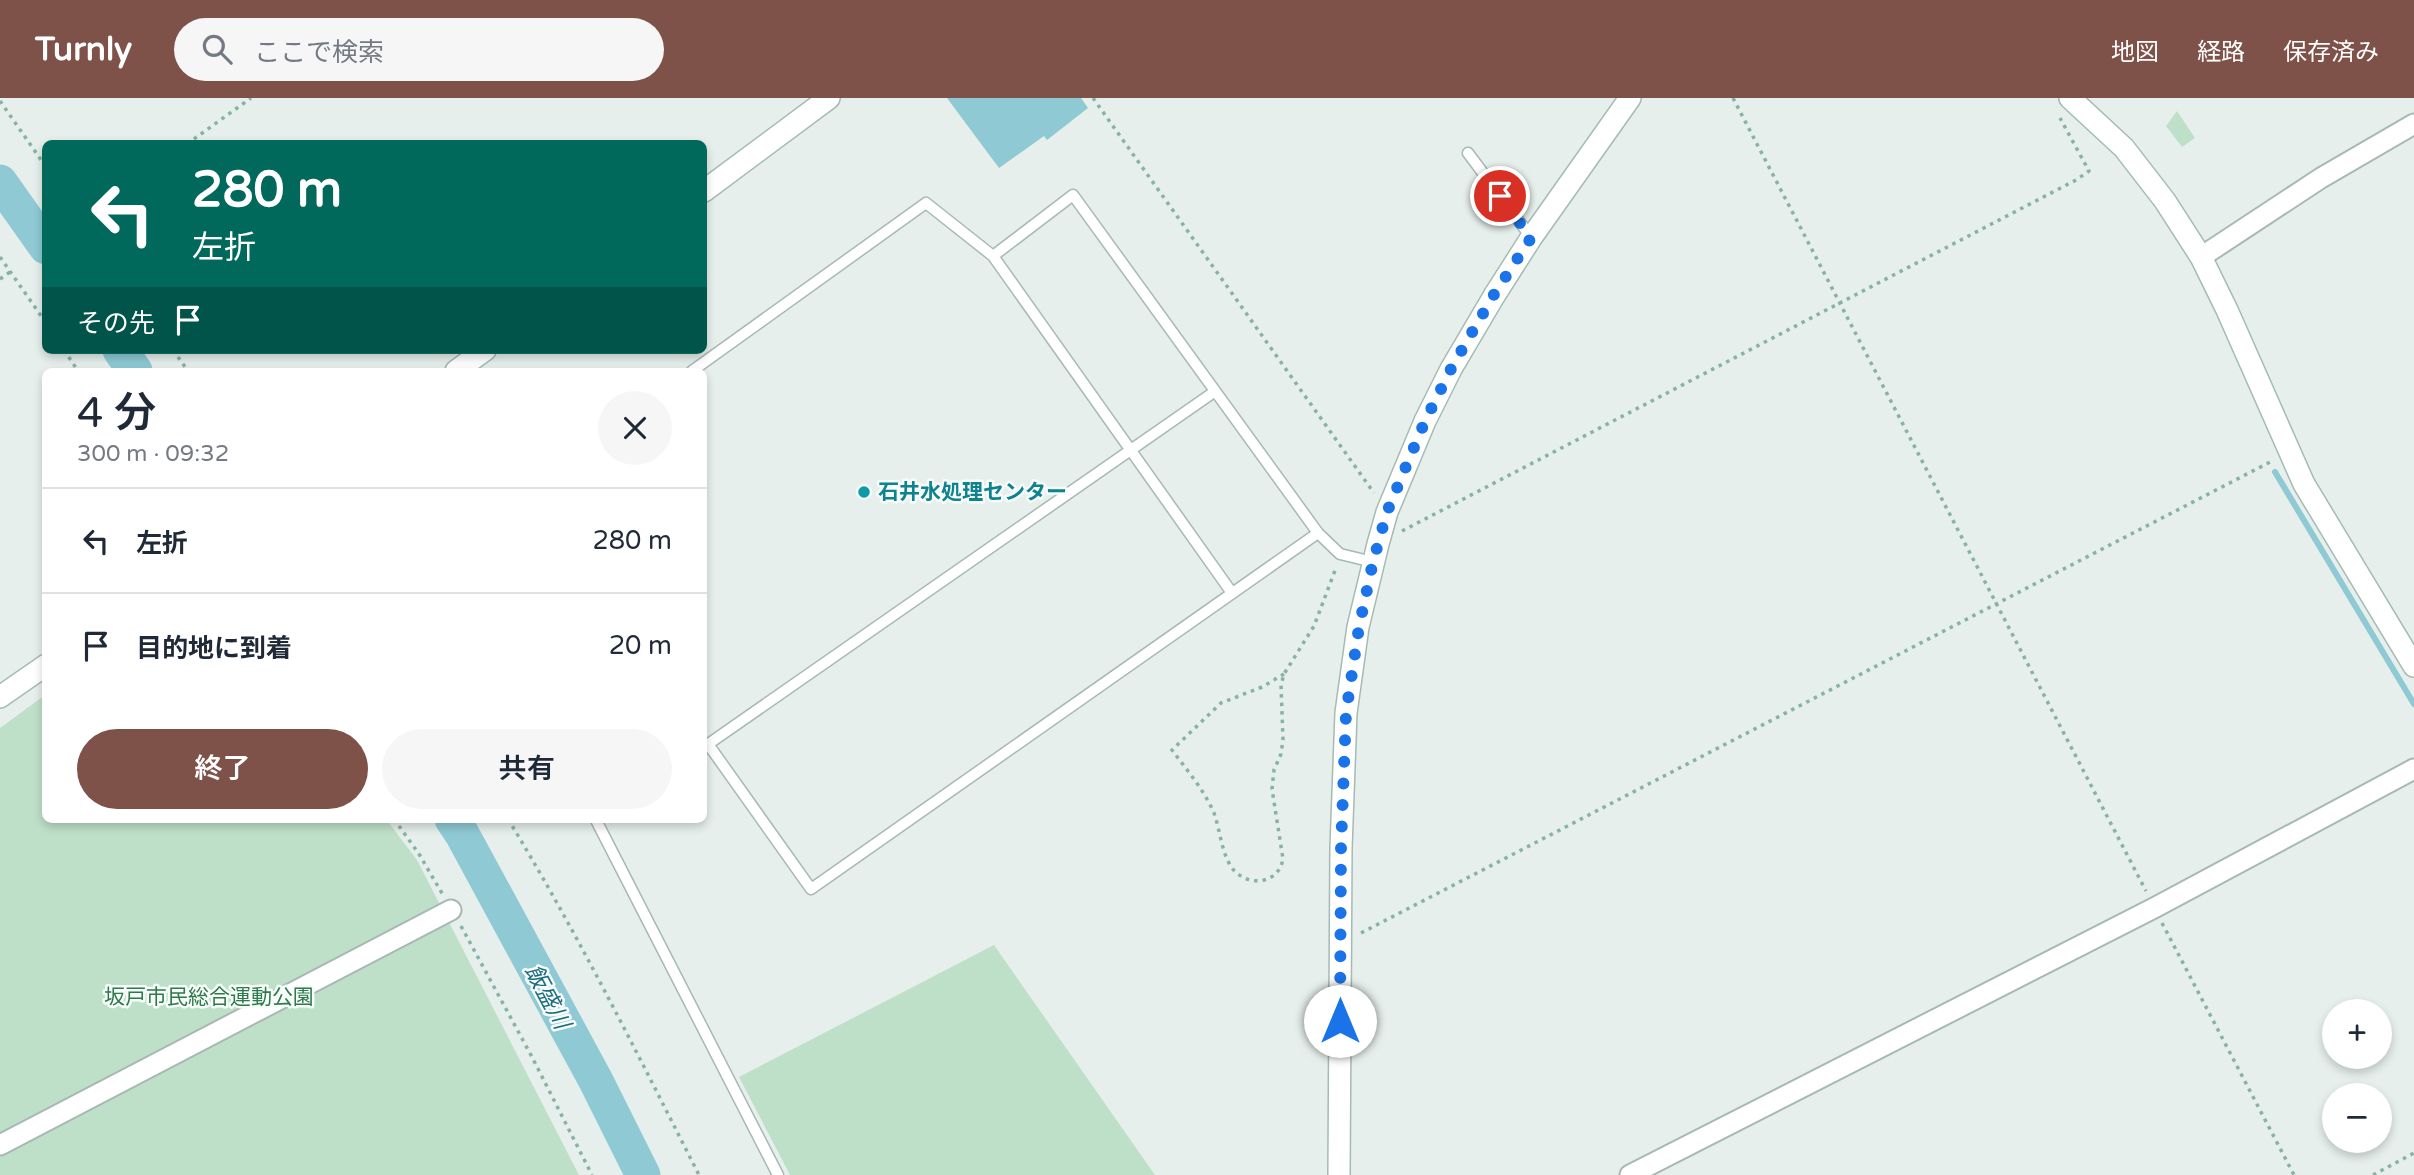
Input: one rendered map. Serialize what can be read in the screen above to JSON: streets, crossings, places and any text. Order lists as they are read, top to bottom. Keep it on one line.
{"water":["飯盛川"],"parks":["坂戸市民総合運動公園"],"places":["石井水処理センター"],"page":{"header":"Turnly","search":"ここで検索","nav":["地図","経路","保存済み"],"turn":["280 m","左折"],"then":"その先","heading":["4 分","300 m · 09:32"],"list":[{"name":"左折","value":"280 m"},{"name":"目的地に到着","value":"20 m"}],"buttons":["終了","共有"],"map_buttons":["+","−"]}}
